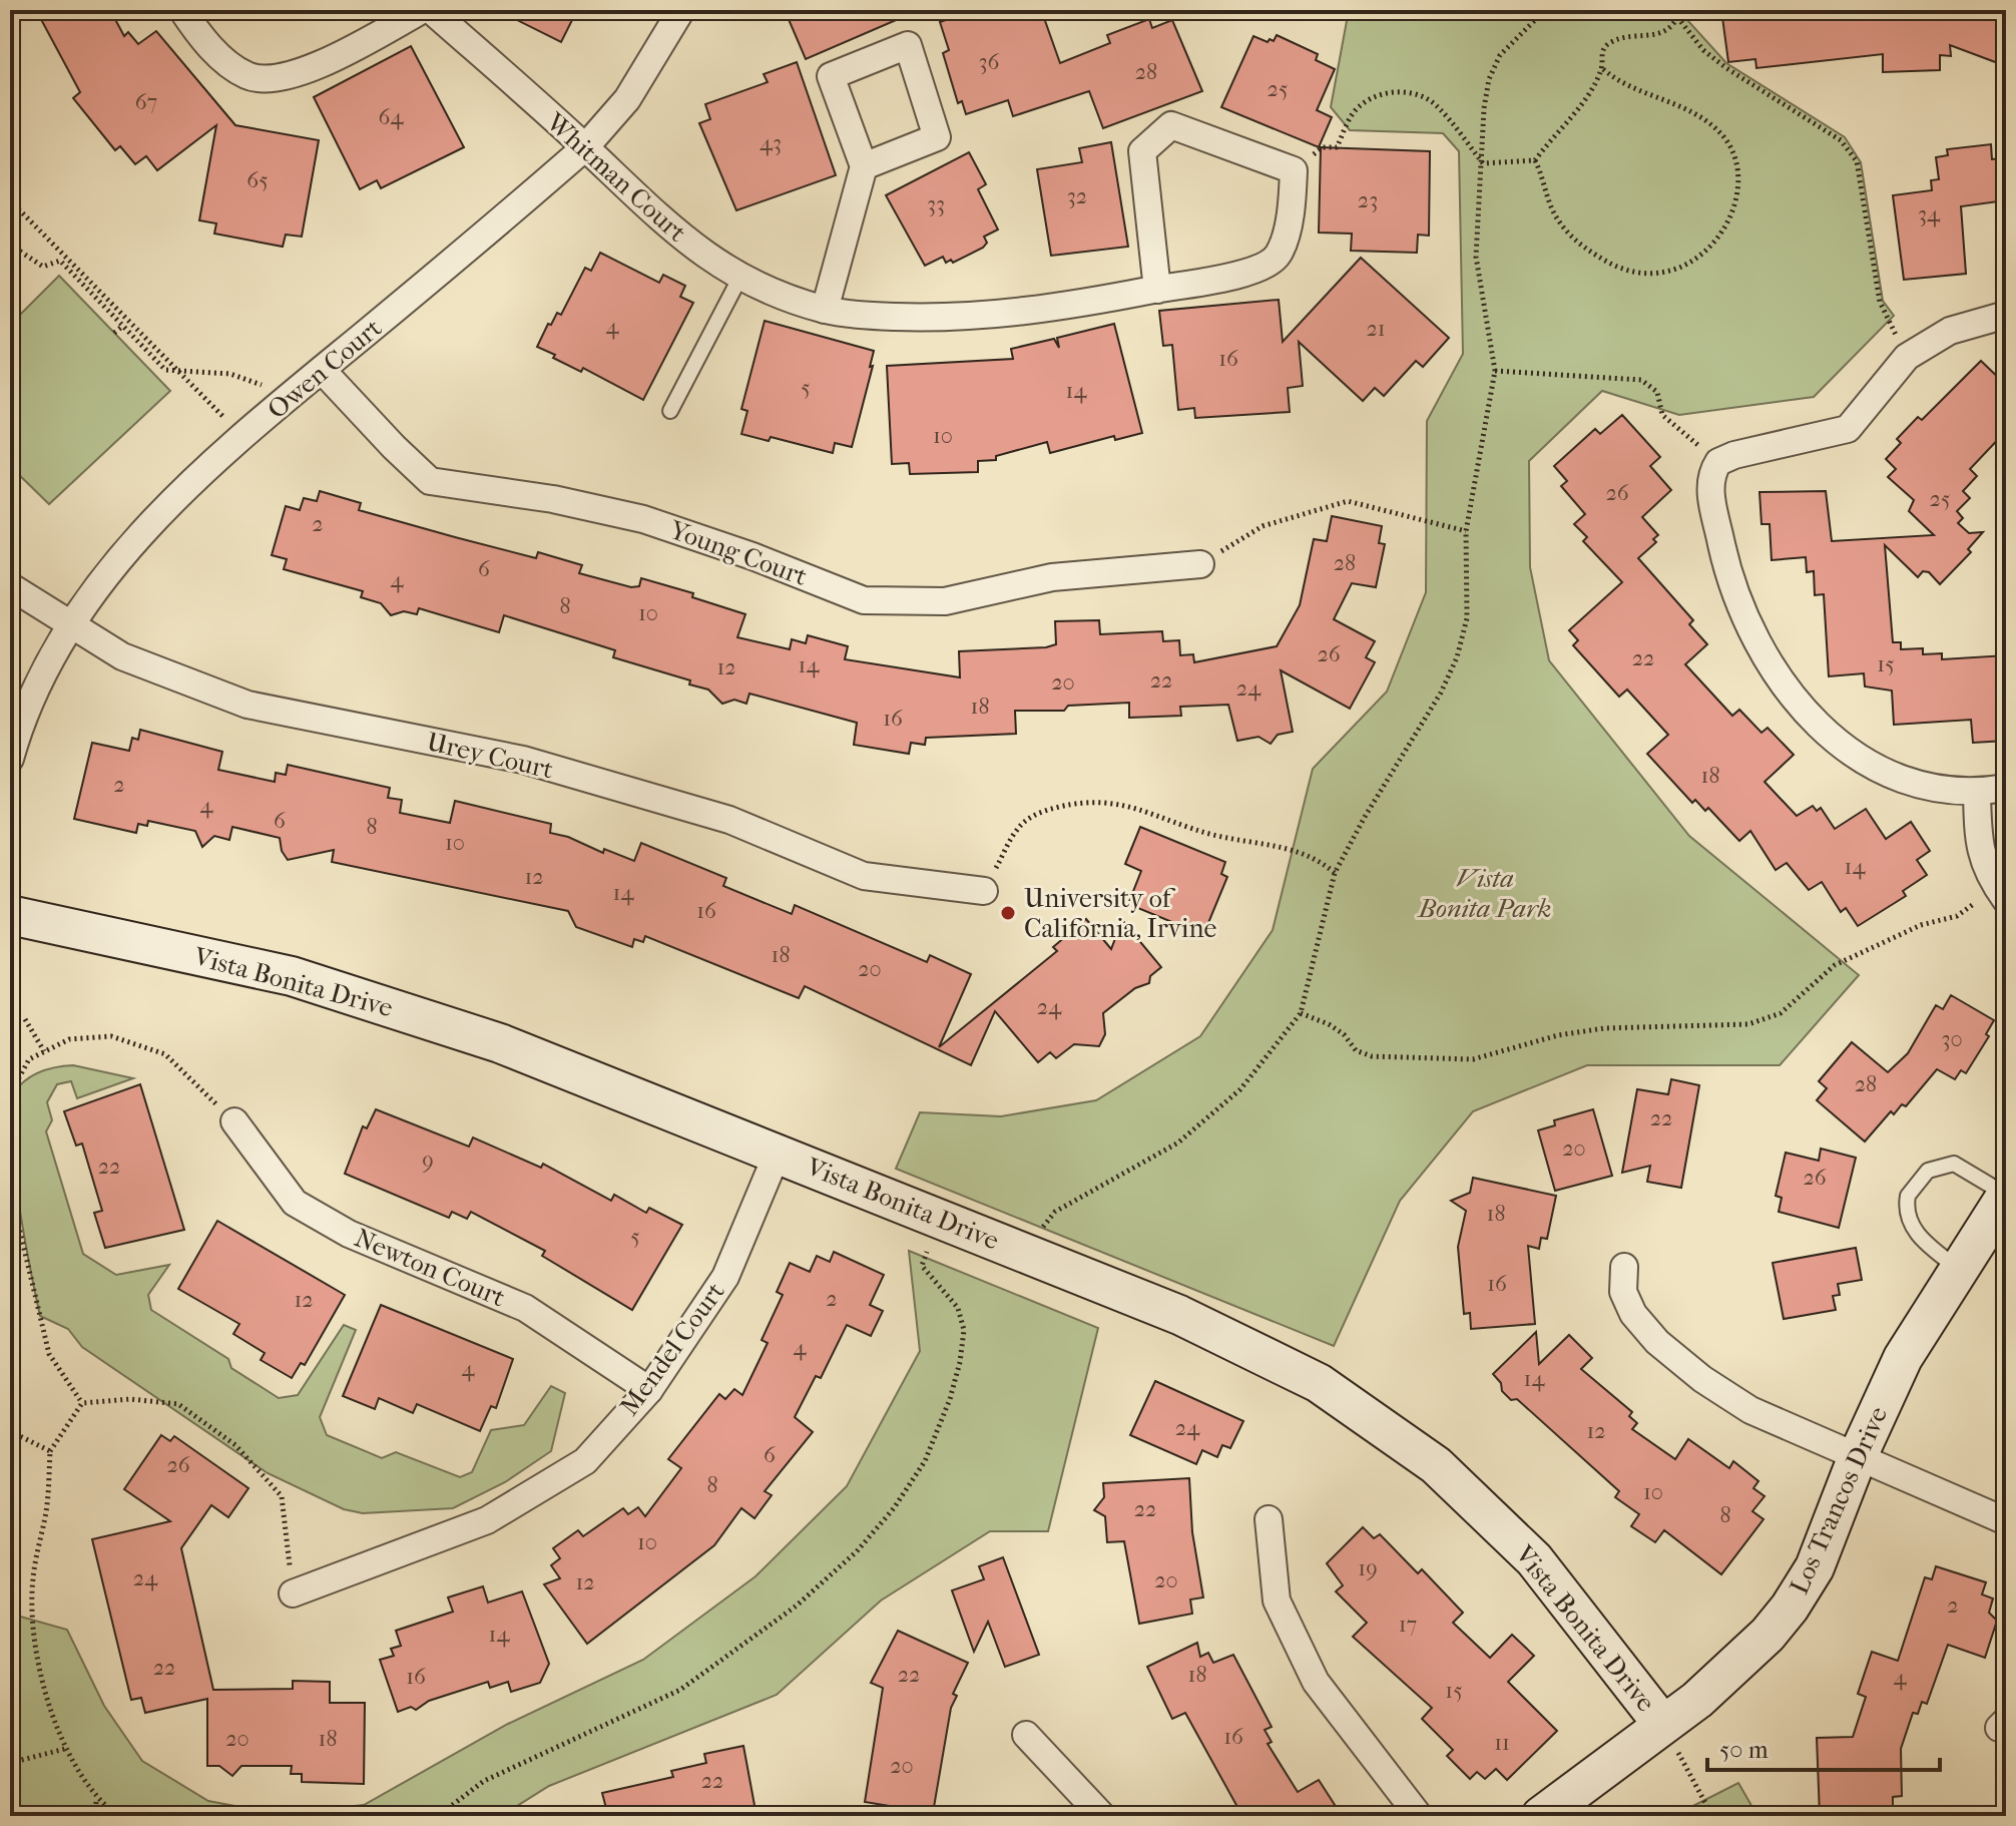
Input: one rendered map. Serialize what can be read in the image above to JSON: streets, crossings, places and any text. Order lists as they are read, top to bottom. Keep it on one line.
{"streets":{"street":["Whitman Court","Owen Court","Young Court","Urey Court","Vista Bonita Drive","Newton Court","Mendel Court","Los Trancos Drive"]},"crossings":[["Whitman Court","Owen Court"],["Owen Court","Young Court"],["Owen Court","Urey Court"],["Vista Bonita Drive","Mendel Court"],["Vista Bonita Drive","Los Trancos Drive"],["Newton Court","Mendel Court"]],"parks":["Vista Bonita Park"],"places":["University of California, Irvine"],"house_numbers":["36","28","25","67","64","43","65","32","23","33","34","4","21","16","5","14","10","26","25","2","28","6","4","8","10","26","22","15","14","12","22","20","24","18","16","18","2","4","6","8","10","14","12","14","16","18","20","24","30","28","22","20","9","22","26","18","5","16","2","12","4","4","14","24","12","6","26","8","10","22","8","10","19","24","20","12","2","17","14","22","22","18","16","4","15","16","20","18","11","20","22"],"scale_bar":"50 m"}
